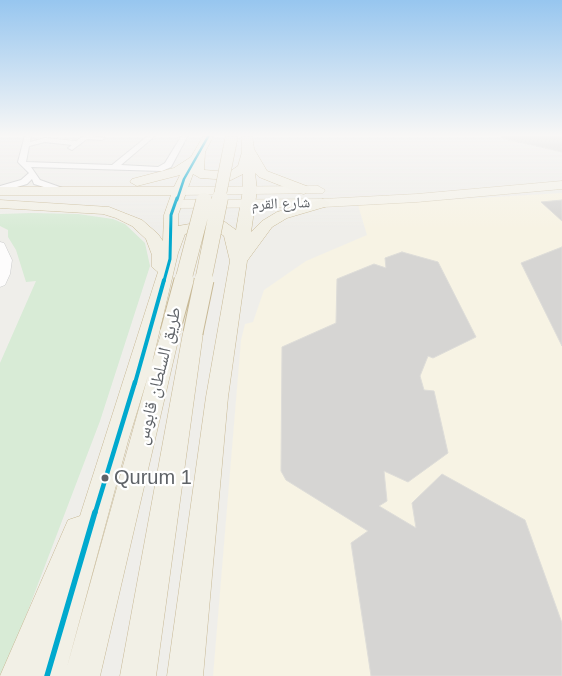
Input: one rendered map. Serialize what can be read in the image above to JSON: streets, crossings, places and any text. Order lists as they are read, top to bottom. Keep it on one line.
{"streets":{"highway":["شارع القرم","طريق السلطان قابوس"]},"places":["Qurum 1"]}
